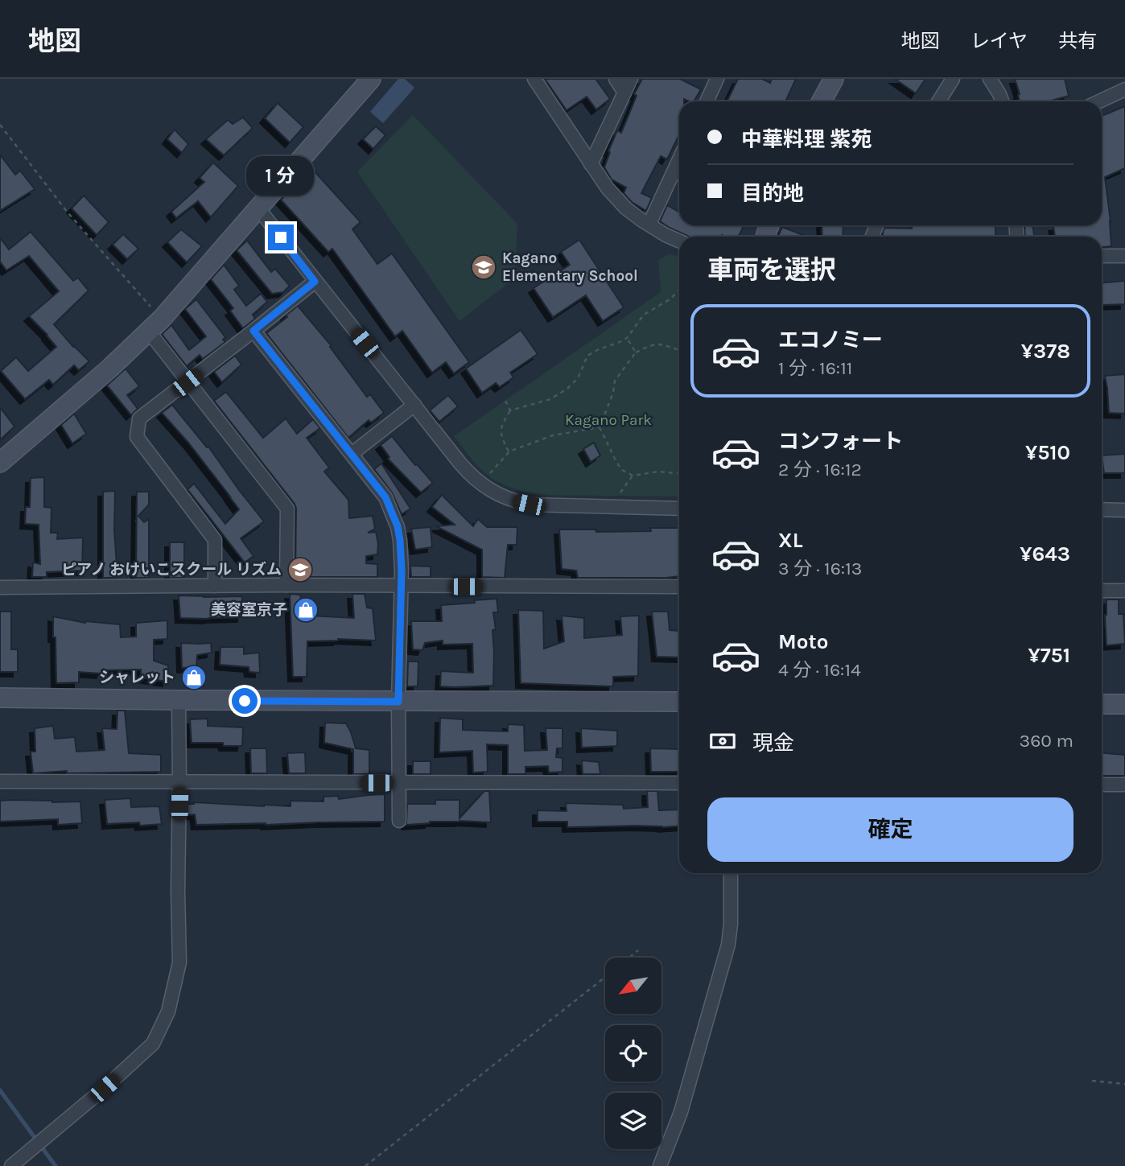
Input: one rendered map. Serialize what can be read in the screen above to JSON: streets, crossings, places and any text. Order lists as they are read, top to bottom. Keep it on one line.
{"parks":["Kagano Park"],"places":{"school or university":["Kagano Elementary School","ピアノ おけいこスクール リズム"],"shop":["美容室京子","シャレット"]},"north":"bottom left","page":{"header":"地図","nav":["地図","レイヤ","共有"],"banner":["中華料理 紫苑","目的地"],"bubble":"1 分","heading":"車両を選択","list":[{"name":"エコノミー","note":"1 分 · 16:11","value":"¥378"},{"name":"コンフォート","note":"2 分 · 16:12","value":"¥510"},{"name":"XL","note":"3 分 · 16:13","value":"¥643"},{"name":"Moto","note":"4 分 · 16:14","value":"¥751"}],"pay":["現金","360 m"],"buttons":"確定"}}
